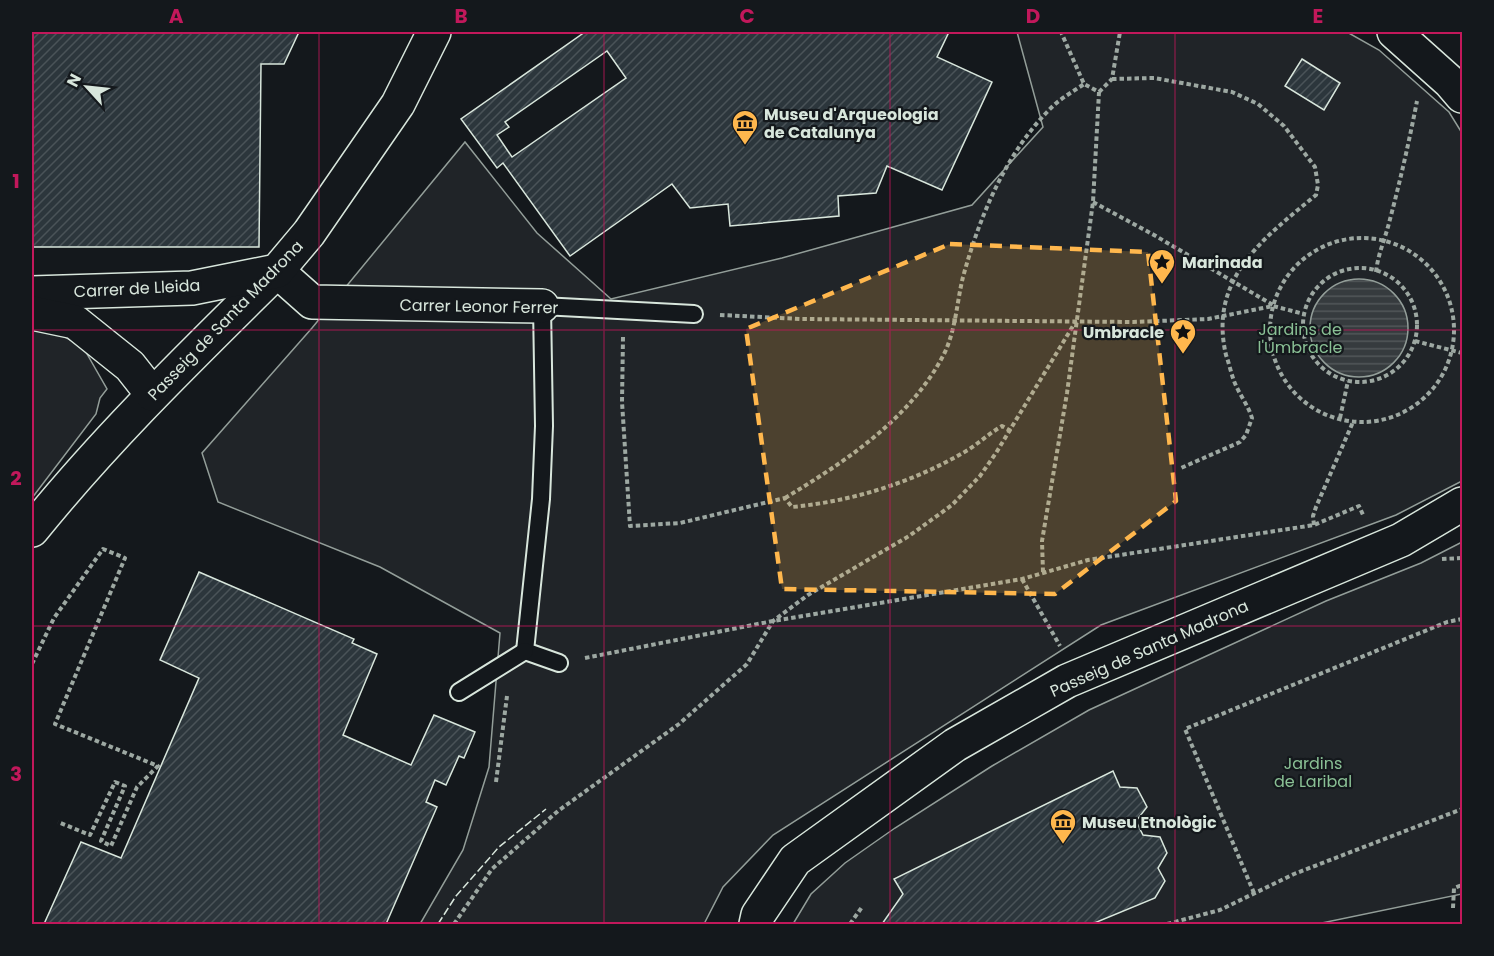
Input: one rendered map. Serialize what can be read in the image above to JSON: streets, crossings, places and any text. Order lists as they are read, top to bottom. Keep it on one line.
{"streets":{"street":["Carrer de Lleida","Carrer Leonor Ferrer","Passeig de Santa Madrona"]},"crossings":[["Carrer de Lleida","Carrer Leonor Ferrer"],["Carrer de Lleida","Passeig de Santa Madrona"],["Carrer Leonor Ferrer","Passeig de Santa Madrona"]],"parks":["Jardins de l'Umbracle","Jardins de Laribal"],"places":{"museum":["Museu d'Arqueologia de Catalunya","Museu Etnològic"],"place":["Marinada","Umbracle"]},"north":"top left","grid":{"columns":["A","B","C","D","E"],"rows":["1","2","3"]}}
